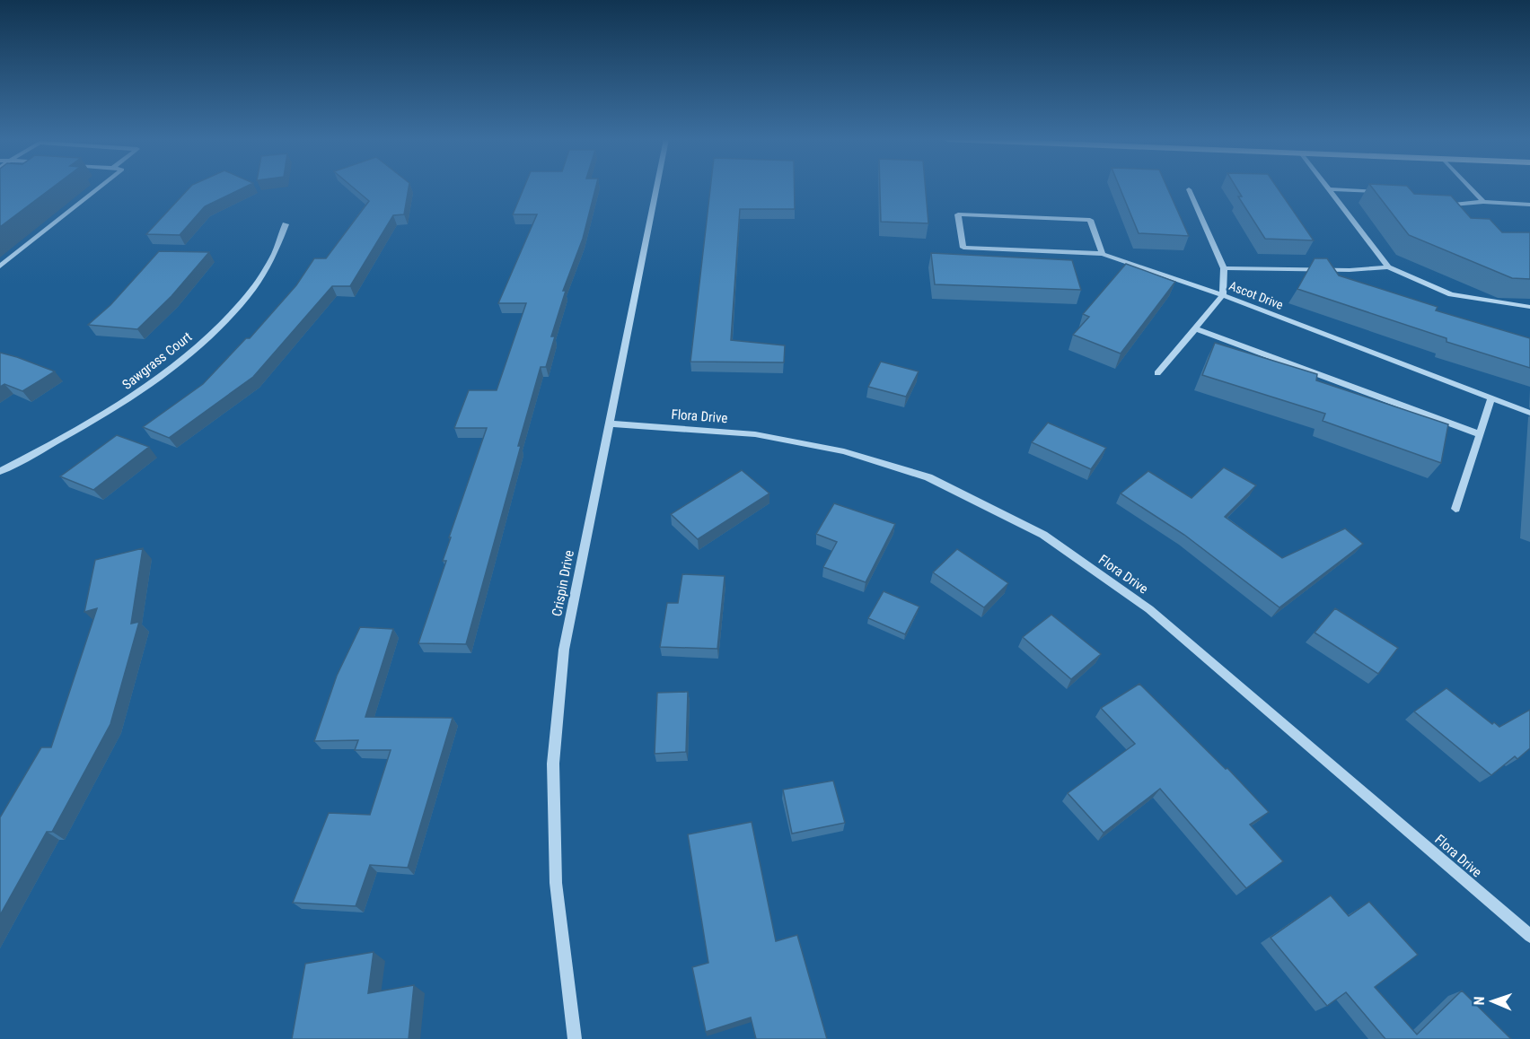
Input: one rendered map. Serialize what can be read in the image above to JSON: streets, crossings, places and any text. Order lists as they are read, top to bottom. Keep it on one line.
{"streets":{"street":["Ascot Drive","Sawgrass Court","Flora Drive","Crispin Drive"]},"crossings":[["Flora Drive","Crispin Drive"]],"north":"left"}
